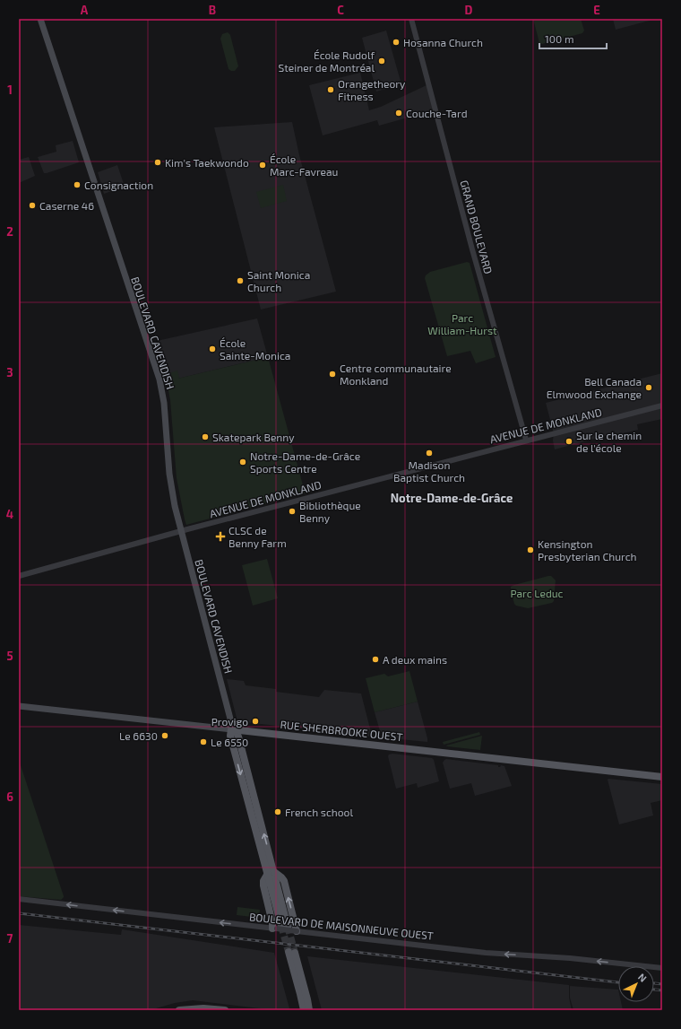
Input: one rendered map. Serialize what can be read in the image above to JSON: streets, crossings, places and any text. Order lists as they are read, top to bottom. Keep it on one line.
{"streets":{"main road":["BOULEVARD CAVENDISH","RUE SHERBROOKE OUEST"],"street":["GRAND BOULEVARD","AVENUE DE MONKLAND","BOULEVARD DE MAISONNEUVE OUEST"]},"crossings":[["GRAND BOULEVARD","AVENUE DE MONKLAND"],["BOULEVARD CAVENDISH","AVENUE DE MONKLAND"],["BOULEVARD CAVENDISH","RUE SHERBROOKE OUEST"],["BOULEVARD CAVENDISH","BOULEVARD DE MAISONNEUVE OUEST"]],"one_way":["BOULEVARD DE MAISONNEUVE OUEST"],"districts":["Notre-Dame-de-Grâce"],"parks":["Parc William-Hurst","Parc Leduc"],"places":{"other":["Hosanna Church","École Rudolf Steiner de Montréal","Orangetheory Fitness","Couche-Tard","Kim's Taekwondo","École Marc-Favreau","Consignaction","Caserne 46","Saint Monica Church","École Sainte-Monica","Centre communautaire Monkland","Bell Canada Elmwood Exchange","Skatepark Benny","Sur le chemin de l'école","Madison Baptist Church","Notre-Dame-de-Grâce Sports Centre","Bibliothèque Benny","Kensington Presbyterian Church","A deux mains","Provigo","Le 6630","Le 6550","French school"],"health":["CLSC de Benny Farm"]},"scale_bar":"100 m","north":"top right","grid":{"columns":["A","B","C","D","E"],"rows":["1","2","3","4","5","6","7"]}}
